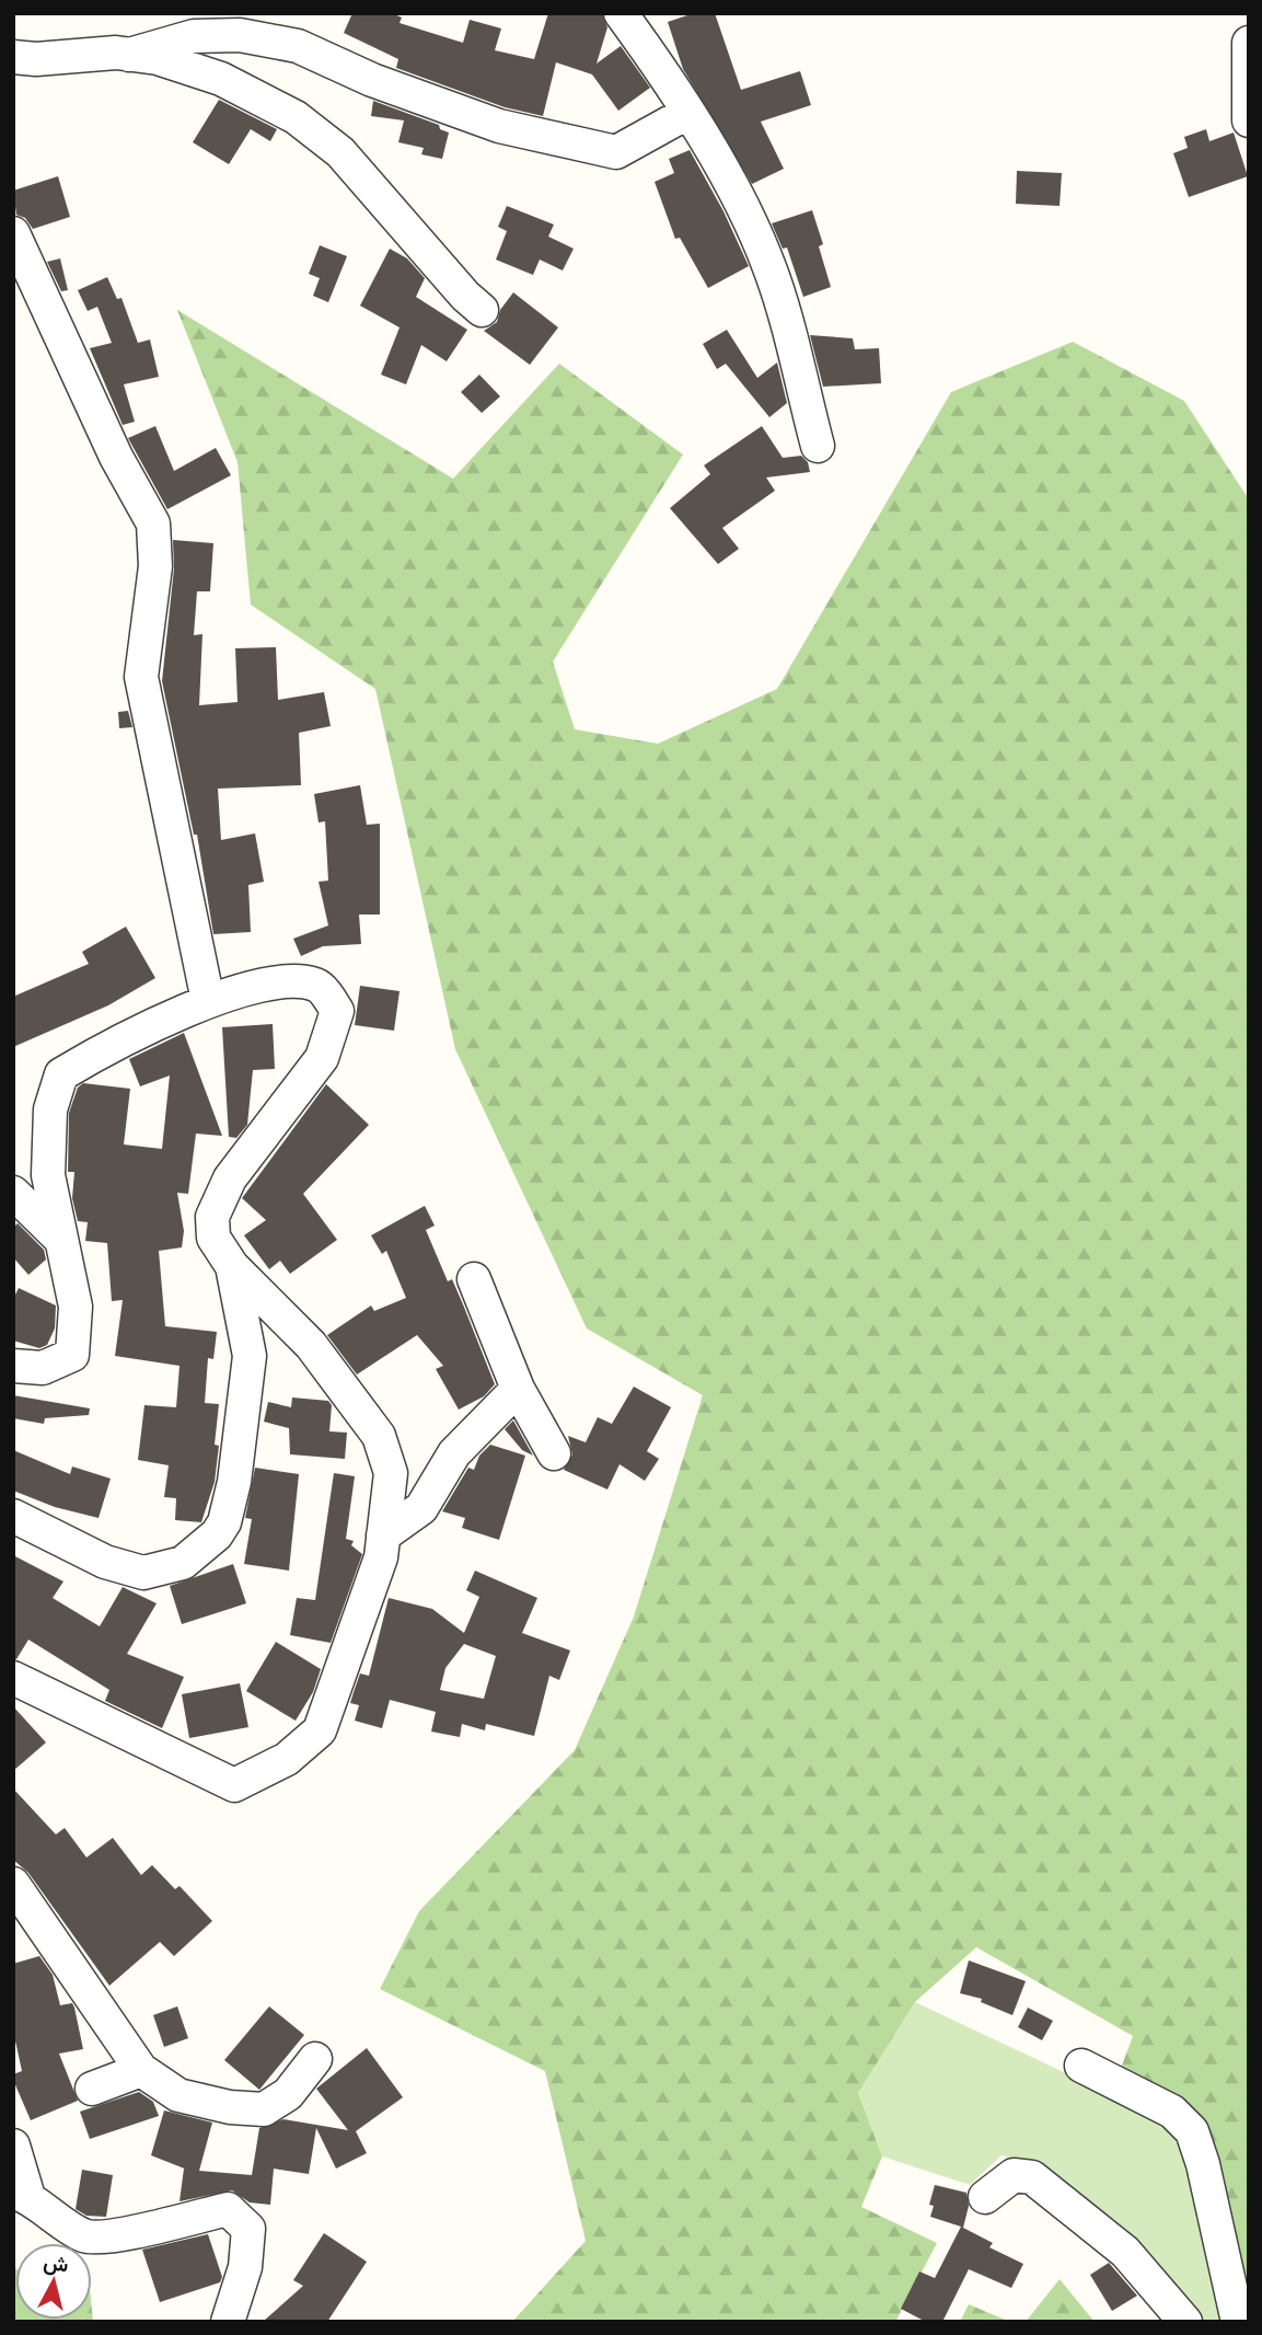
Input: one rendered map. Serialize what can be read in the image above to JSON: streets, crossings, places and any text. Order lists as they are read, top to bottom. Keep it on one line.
{"north":"top"}
